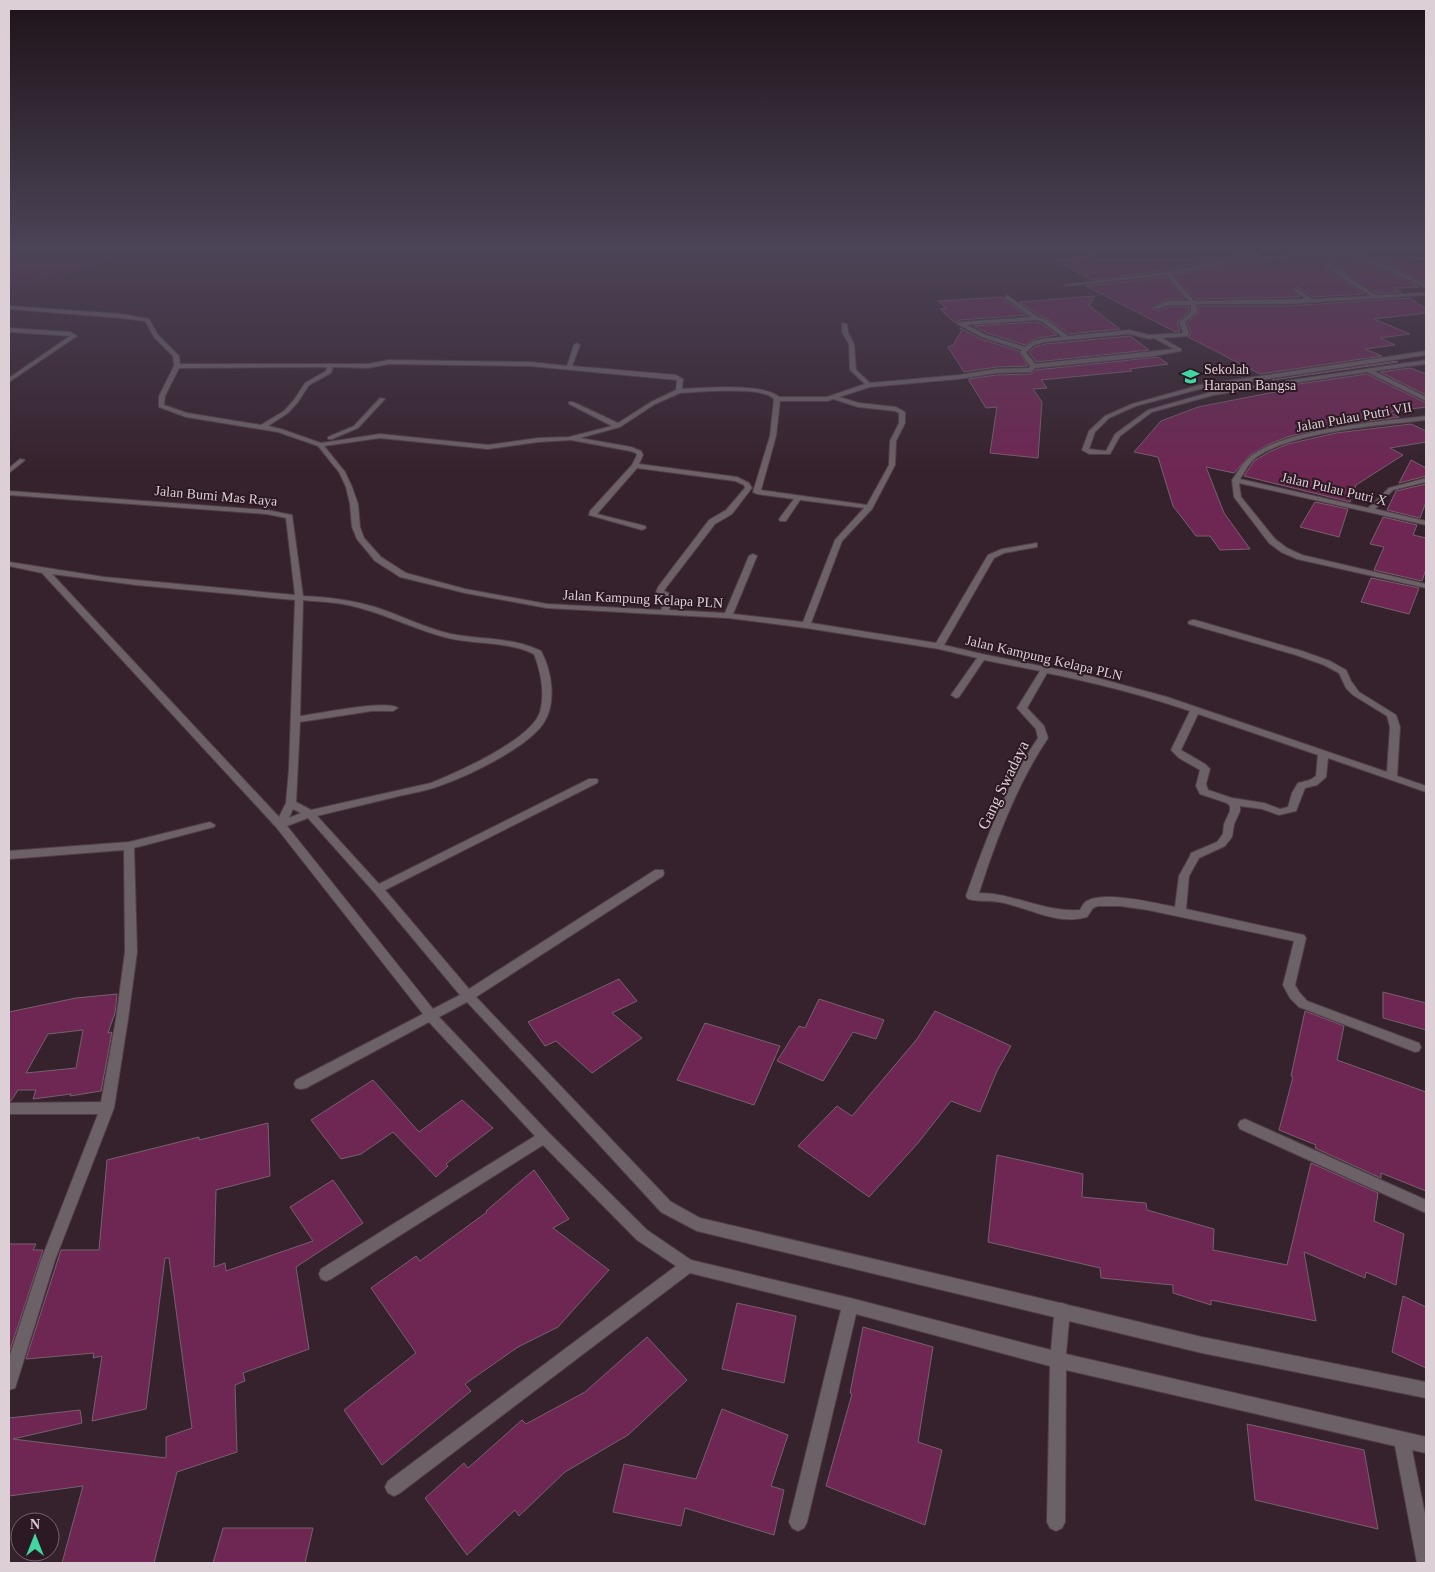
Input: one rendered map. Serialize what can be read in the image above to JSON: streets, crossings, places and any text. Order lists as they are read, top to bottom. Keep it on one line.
{"streets":{"street":["Jalan Pulau Putri VII","Jalan Pulau Putri X","Jalan Bumi Mas Raya","Jalan Kampung Kelapa PLN","Gang Swadaya"]},"crossings":[["Jalan Pulau Putri VII","Jalan Pulau Putri X"],["Jalan Kampung Kelapa PLN","Gang Swadaya"]],"places":{"school or university":["Sekolah Harapan Bangsa"]},"north":"top"}
